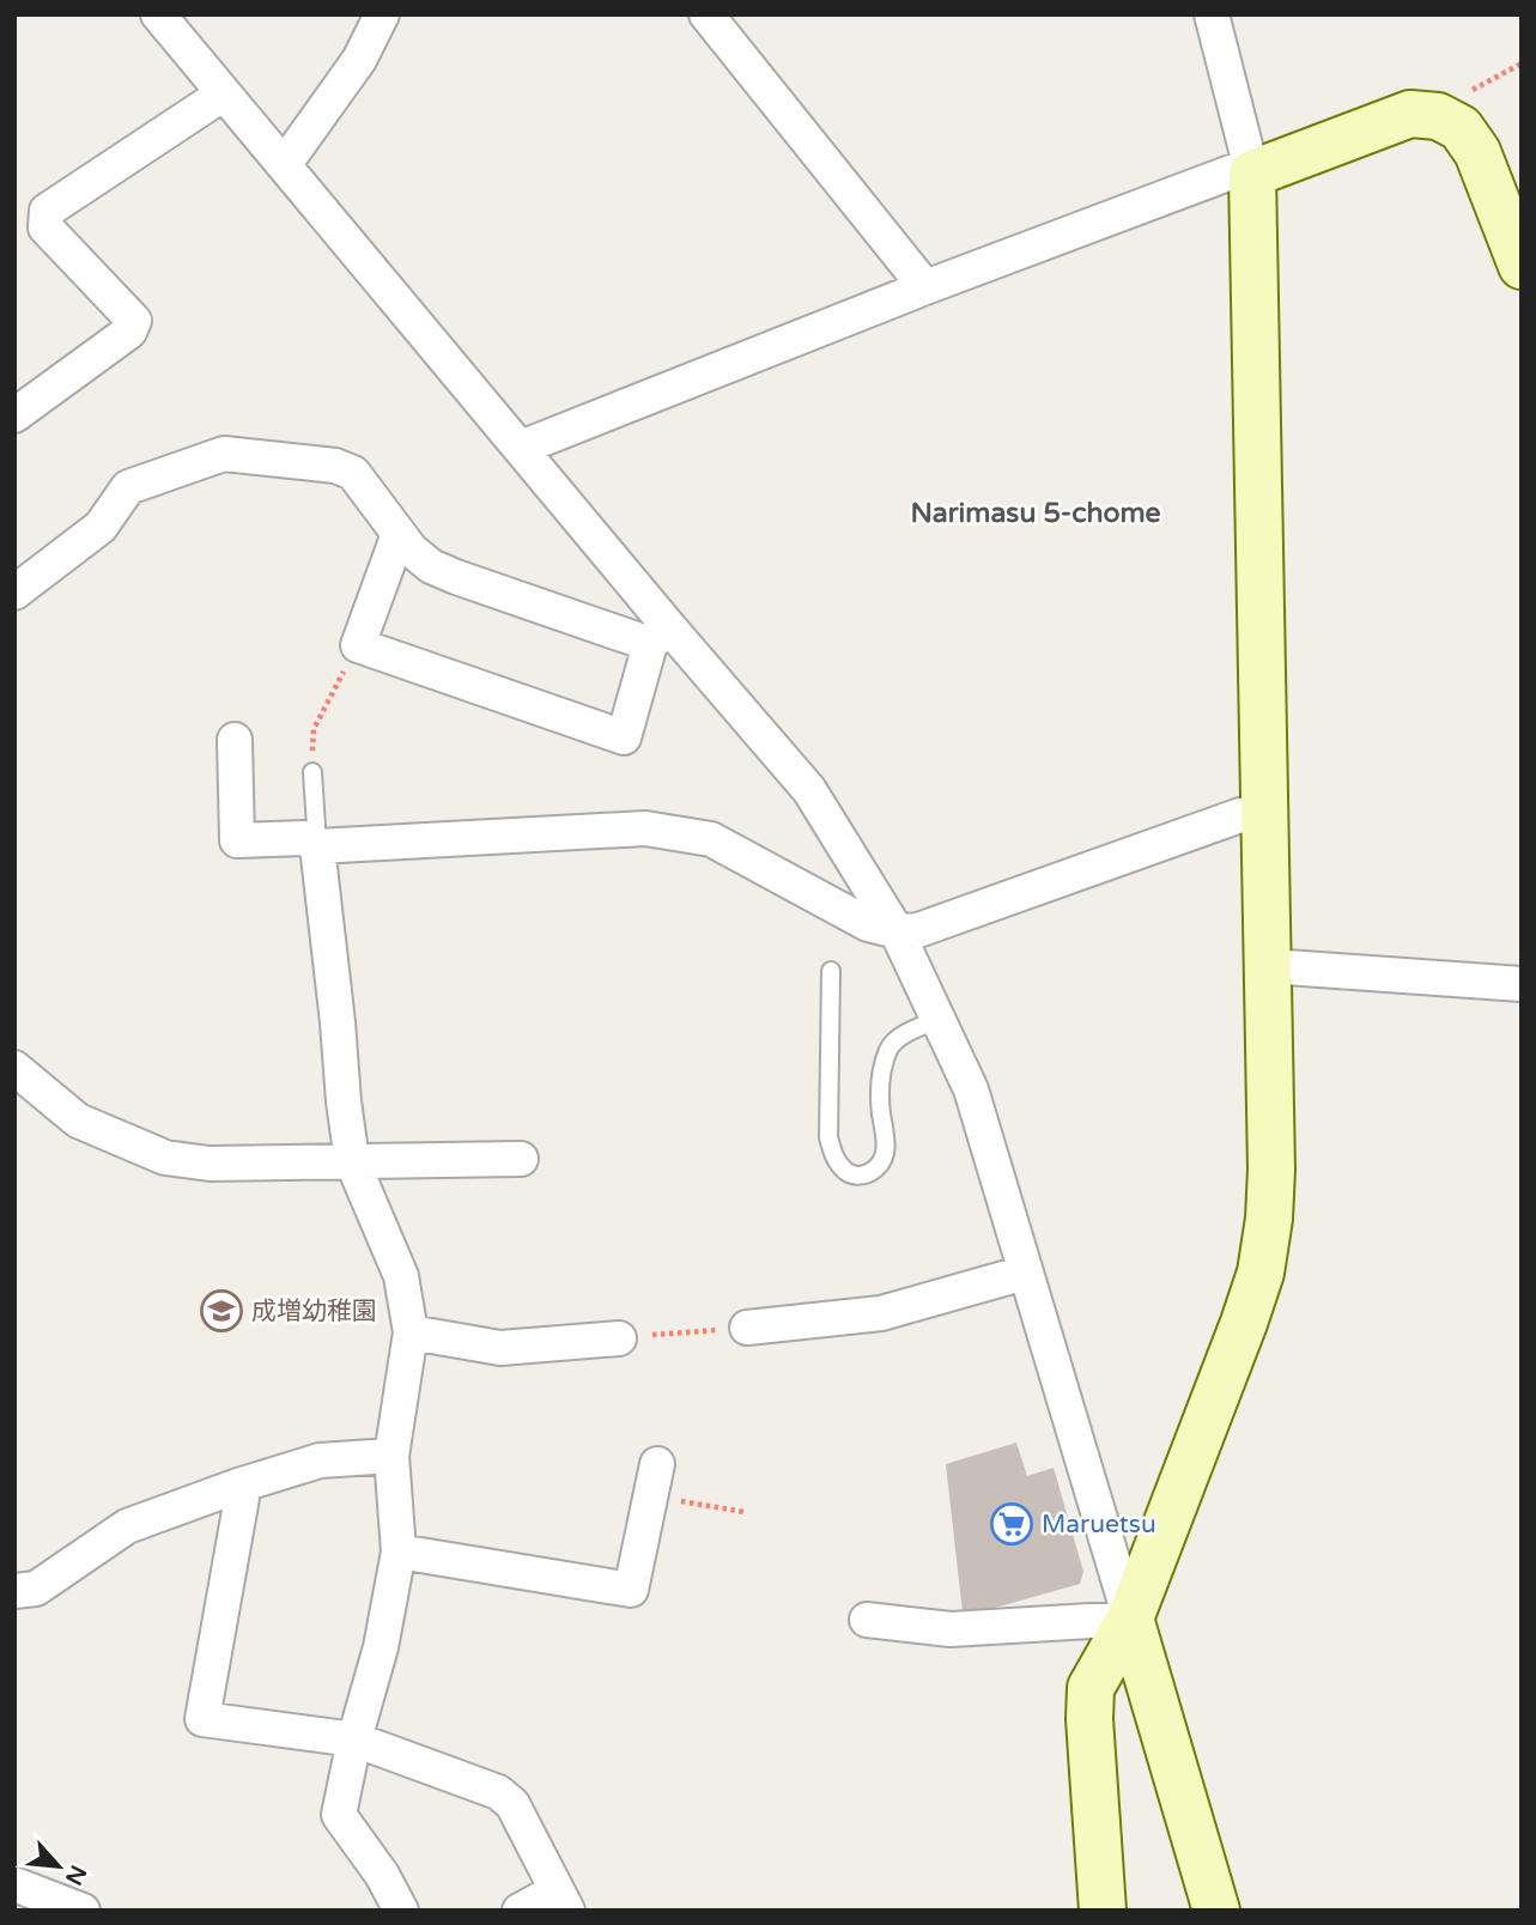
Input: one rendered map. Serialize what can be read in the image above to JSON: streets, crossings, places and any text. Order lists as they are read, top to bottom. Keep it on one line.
{"districts":["Narimasu 5-chome"],"places":{"school or university":["成増幼稚園"],"supermarket":["Maruetsu"]},"north":"bottom right"}
